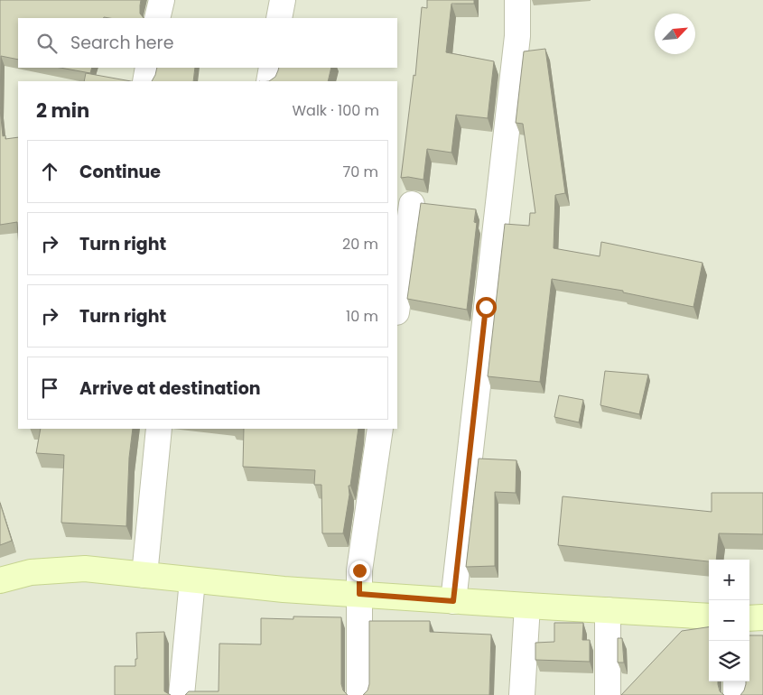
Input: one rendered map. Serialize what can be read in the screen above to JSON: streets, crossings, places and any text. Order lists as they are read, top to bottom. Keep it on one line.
{"north":"top right","page":{"search":"Search here","heading":["2 min","Walk · 100 m"],"list":[["Continue","70 m"],["Turn right","20 m"],["Turn right","10 m"],"Arrive at destination"],"map_buttons":["+","−"]}}
